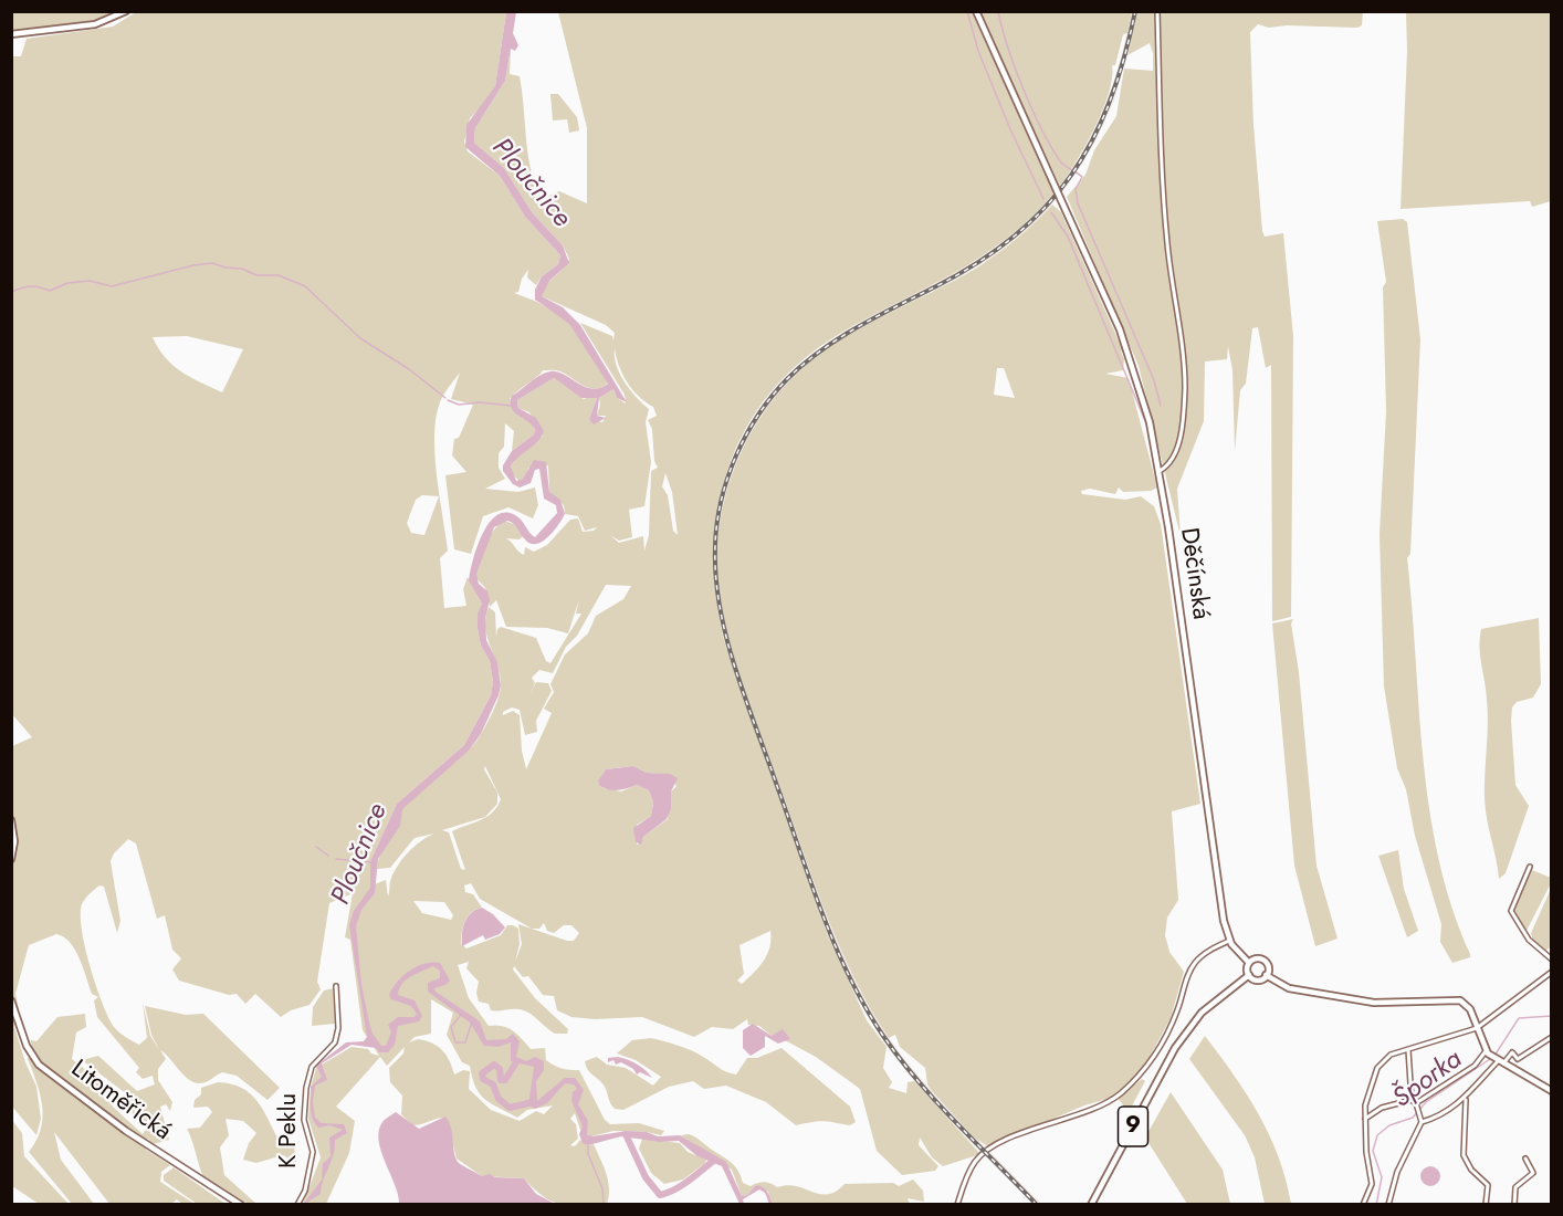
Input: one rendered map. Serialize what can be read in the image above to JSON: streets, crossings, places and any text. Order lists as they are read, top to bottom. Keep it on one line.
{"streets":{"main road":["Děčínská","Litoměřická","9"],"street":["K Peklu"]},"crossings":[["Děčínská","9"]],"water":["Ploučnice","Šporka"]}
